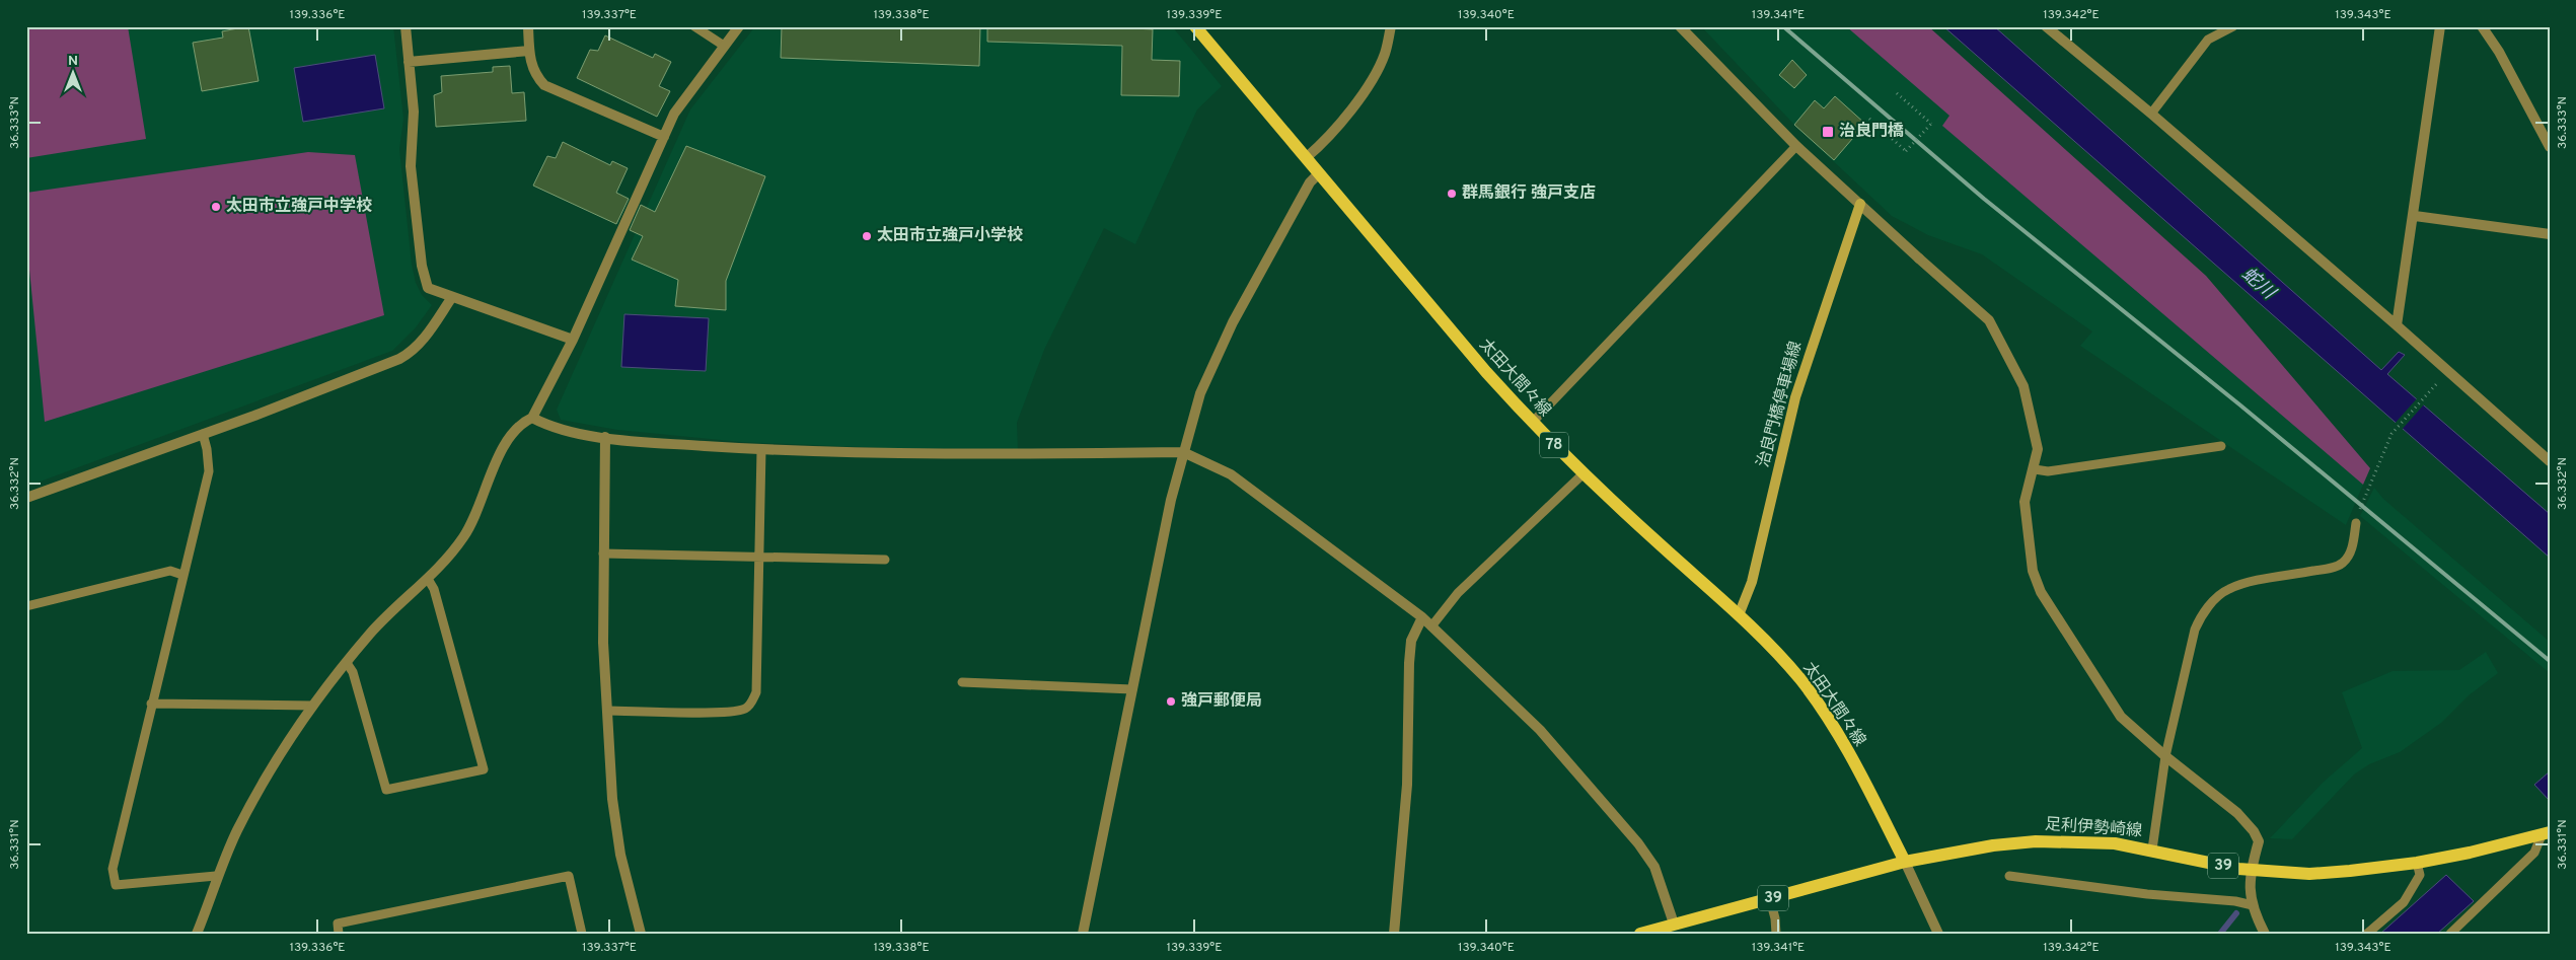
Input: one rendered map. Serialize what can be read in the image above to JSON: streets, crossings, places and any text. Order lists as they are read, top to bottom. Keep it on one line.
{"streets":{"main road":["太田大間々線","治良門橋停車場線","78","足利伊勢崎線","39"]},"crossings":[["太田大間々線","治良門橋停車場線"],["太田大間々線","足利伊勢崎線"]],"water":["蛇川"],"places":{"transit":["治良門橋"],"other":["群馬銀行 強戸支店","太田市立強戸中学校","太田市立強戸小学校","強戸郵便局"]},"north":"top","coordinates":["139.336°E","139.337°E","139.338°E","139.339°E","139.340°E","139.341°E","139.342°E","139.343°E","36.333°N","36.332°N","36.331°N"]}
